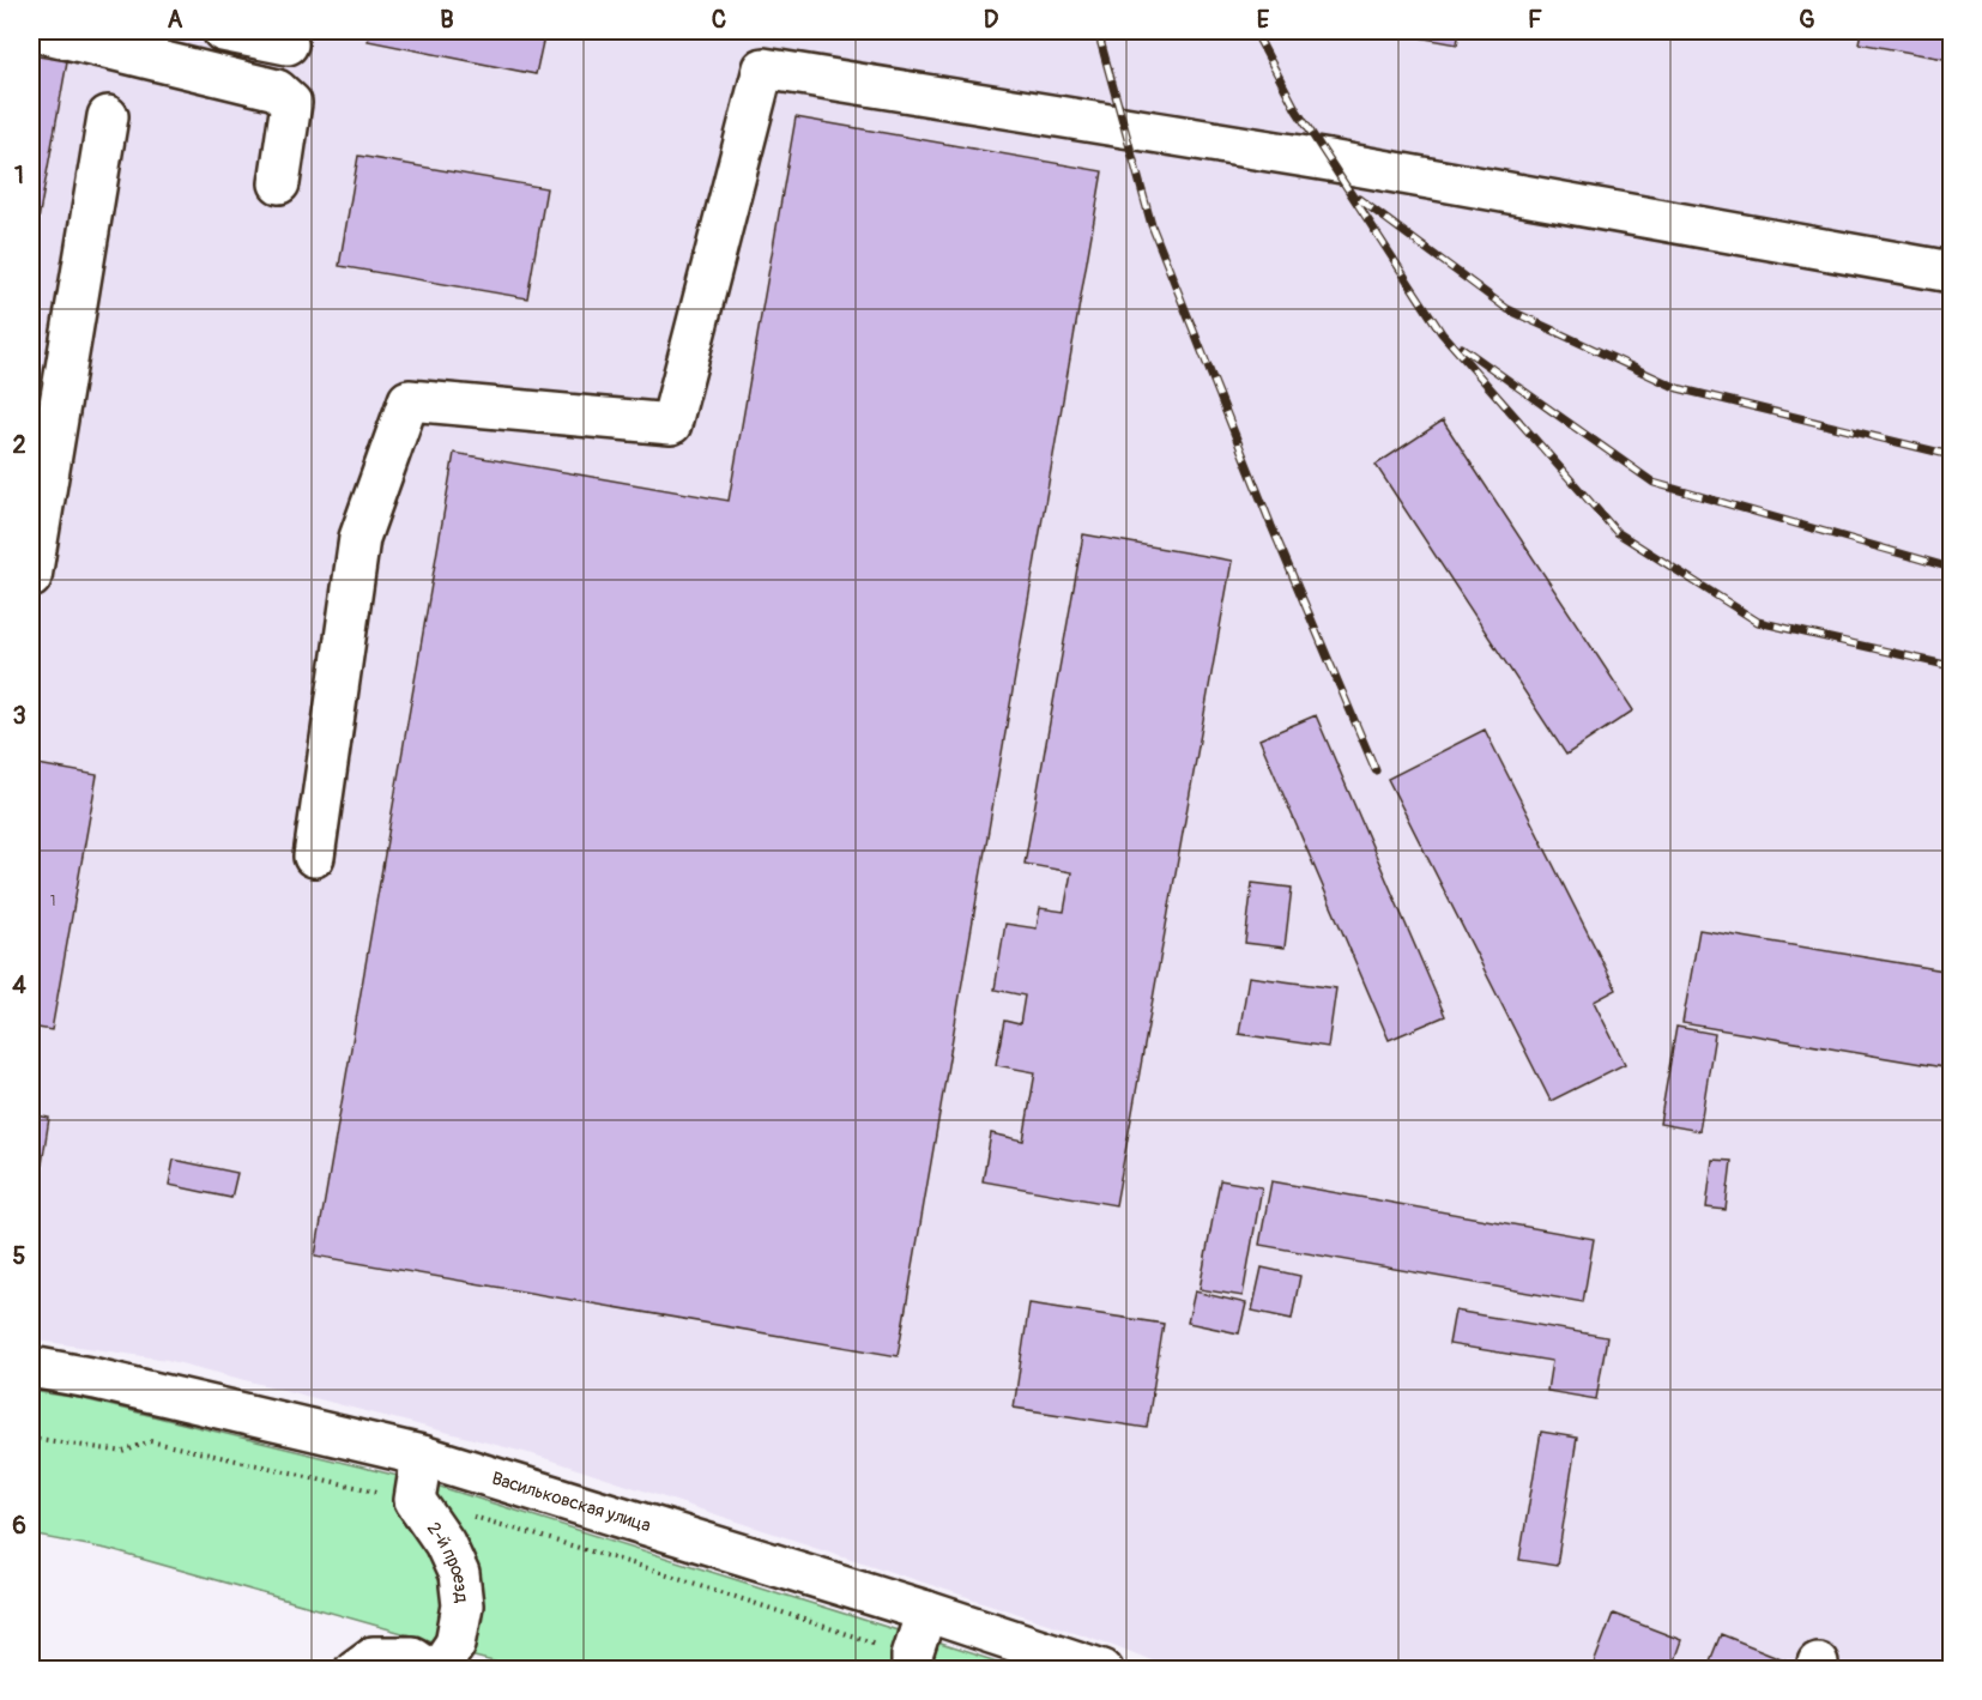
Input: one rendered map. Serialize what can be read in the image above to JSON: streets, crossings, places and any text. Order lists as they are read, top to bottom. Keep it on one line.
{"streets":{"street":["Васильковская улица","2-й проезд"]},"house_numbers":["1"],"grid":{"columns":["A","B","C","D","E","F","G"],"rows":["1","2","3","4","5","6"]}}
